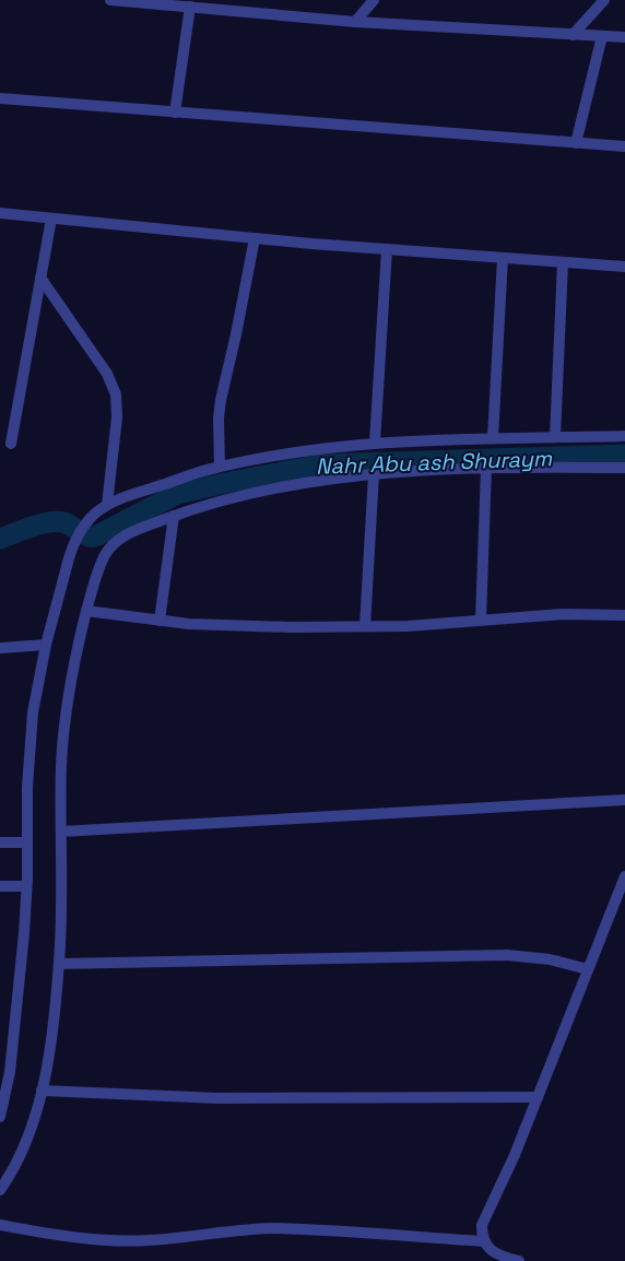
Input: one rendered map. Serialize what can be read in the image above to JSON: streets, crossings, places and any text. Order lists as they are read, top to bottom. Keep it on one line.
{"water":["Nahr Abu ash Shuraym"]}
